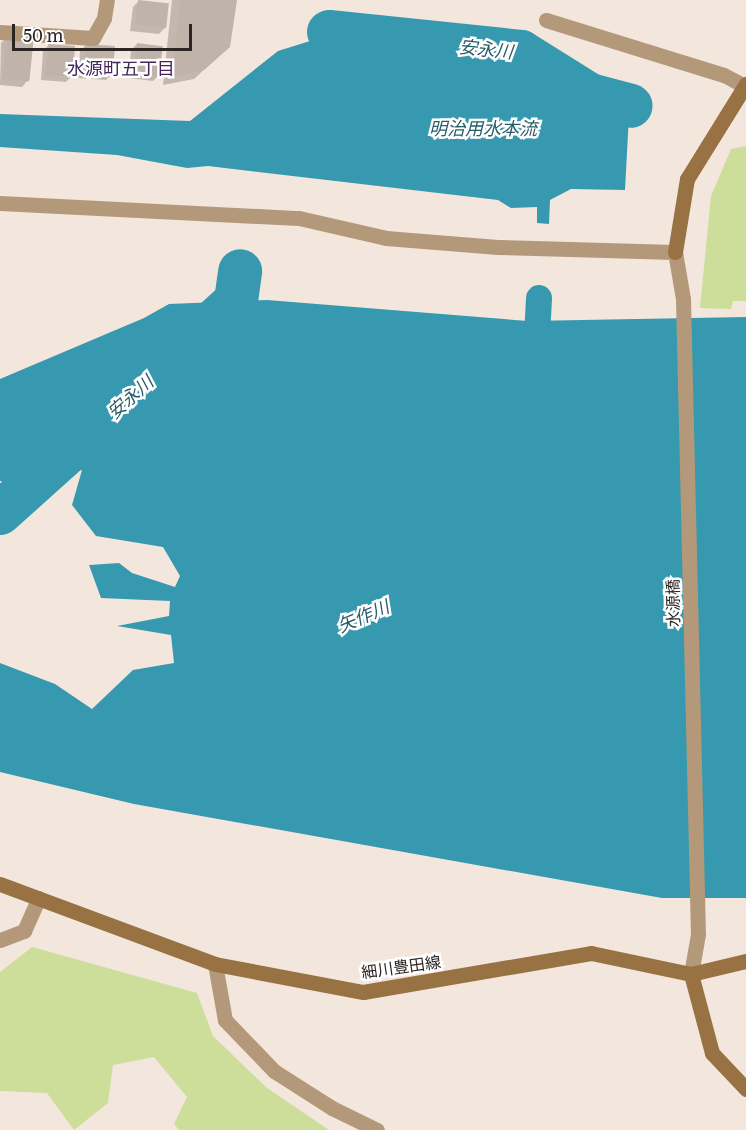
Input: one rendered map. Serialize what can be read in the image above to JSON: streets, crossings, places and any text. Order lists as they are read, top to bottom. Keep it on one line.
{"streets":{"main road":["細川豊田線"],"street":["水源橋"]},"crossings":[["水源橋","細川豊田線"]],"districts":["水源町五丁目"],"water":["安永川","明治用水本流","矢作川"],"scale_bar":"50 m"}
